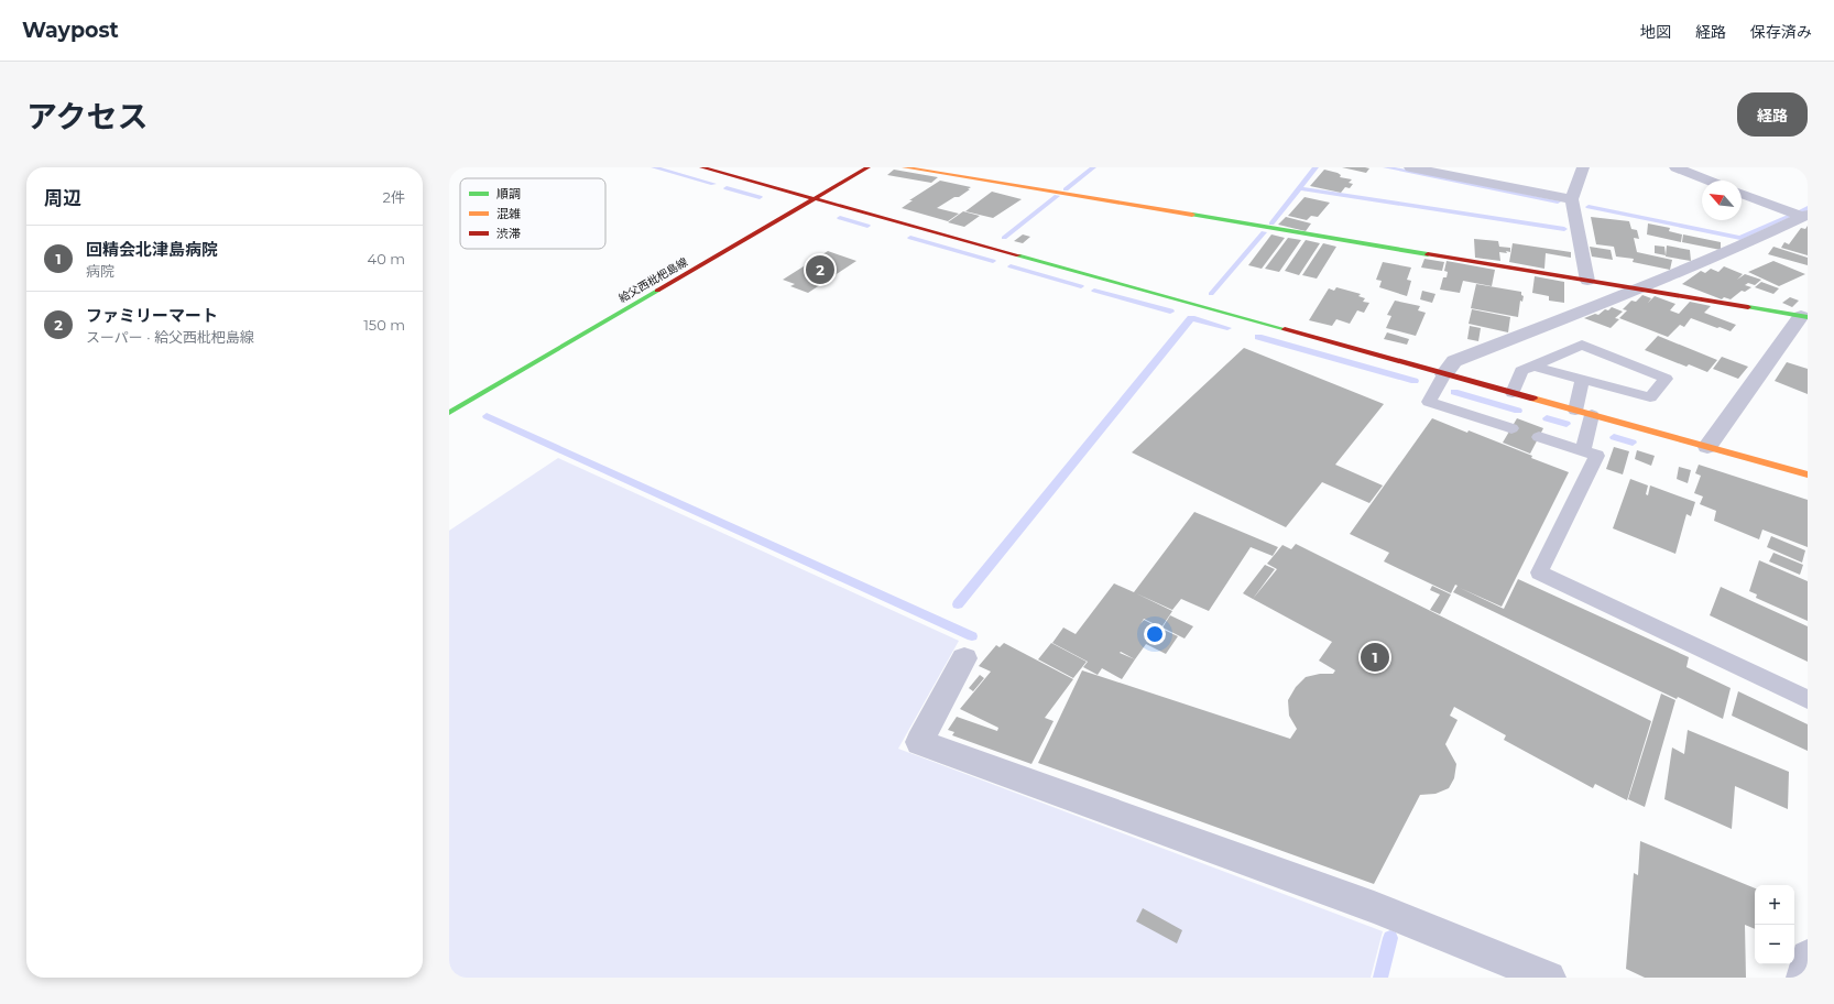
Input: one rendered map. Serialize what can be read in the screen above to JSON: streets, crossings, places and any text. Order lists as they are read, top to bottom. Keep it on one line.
{"streets":{"street":["給父西枇杷島線"]},"legend":["順調","混雑","渋滞"],"north":"top left","page":{"header":"Waypost","nav":["地図","経路","保存済み"],"title":"アクセス","buttons":"経路","heading":["周辺","2件"],"list":[{"mark":"1","name":"回精会北津島病院","note":"病院","value":"40 m"},{"mark":"2","name":"ファミリーマート","note":"スーパー · 給父西枇杷島線","value":"150 m"}],"pins":["2","1"],"map_buttons":["+","−"]}}
